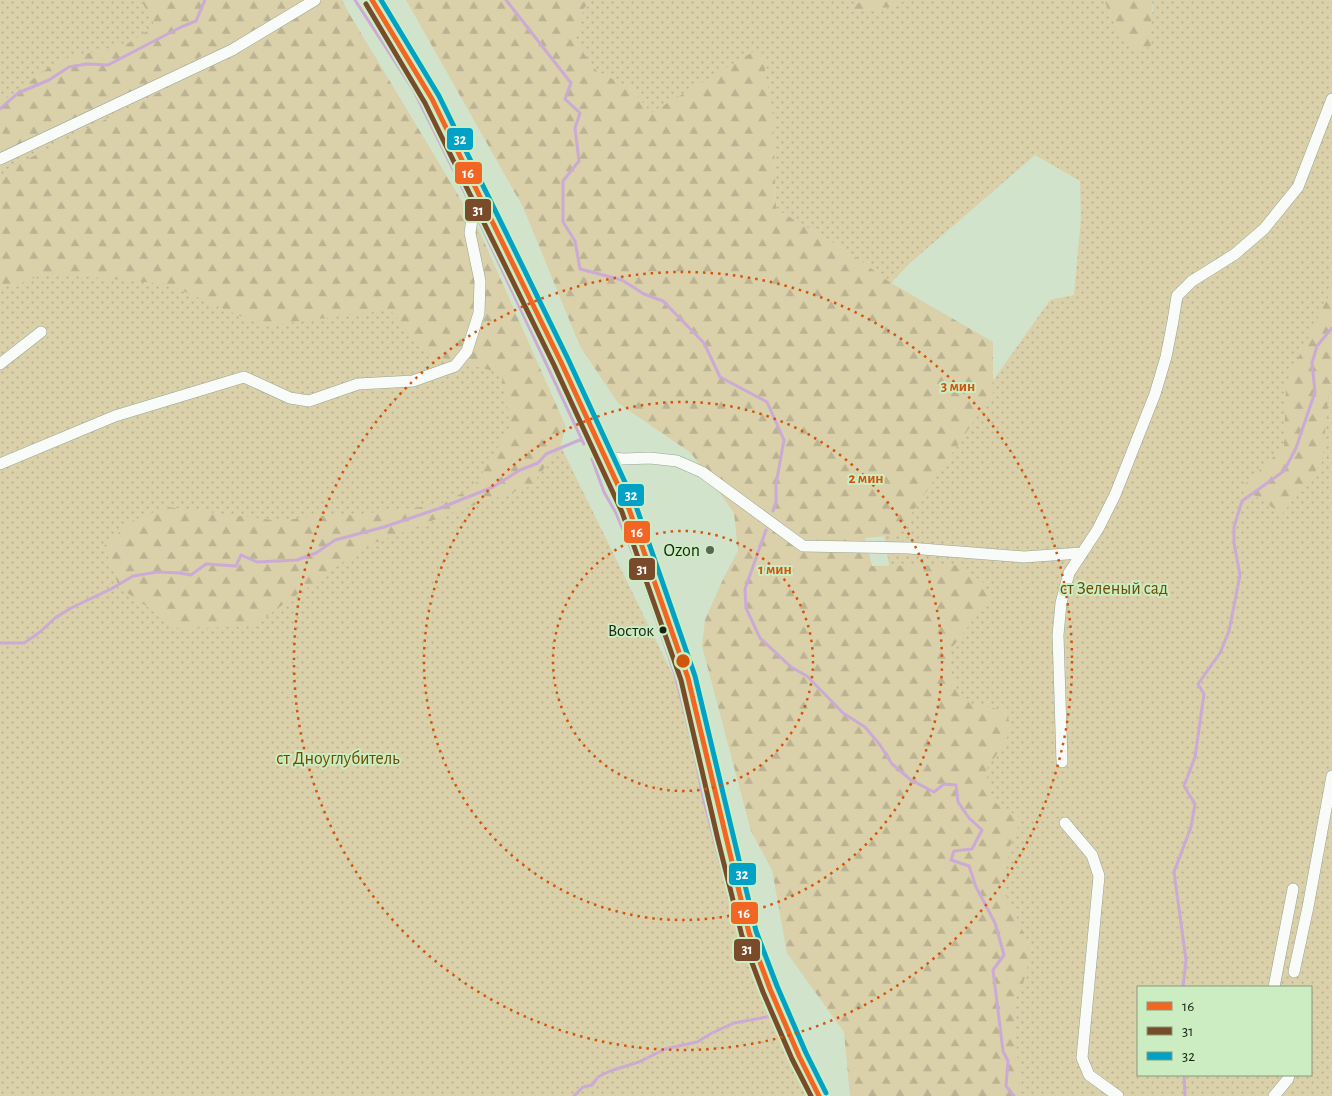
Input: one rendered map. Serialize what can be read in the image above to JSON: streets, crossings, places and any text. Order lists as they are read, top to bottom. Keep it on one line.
{"parks":["ст Зеленый сад","ст Дноуглубитель"],"places":["Ozon","Восток"],"lines":["transit line 16","transit line 32","transit line 31"],"legend":["16","31","32"],"rings":["3 мин","2 мин","1 мин"]}
